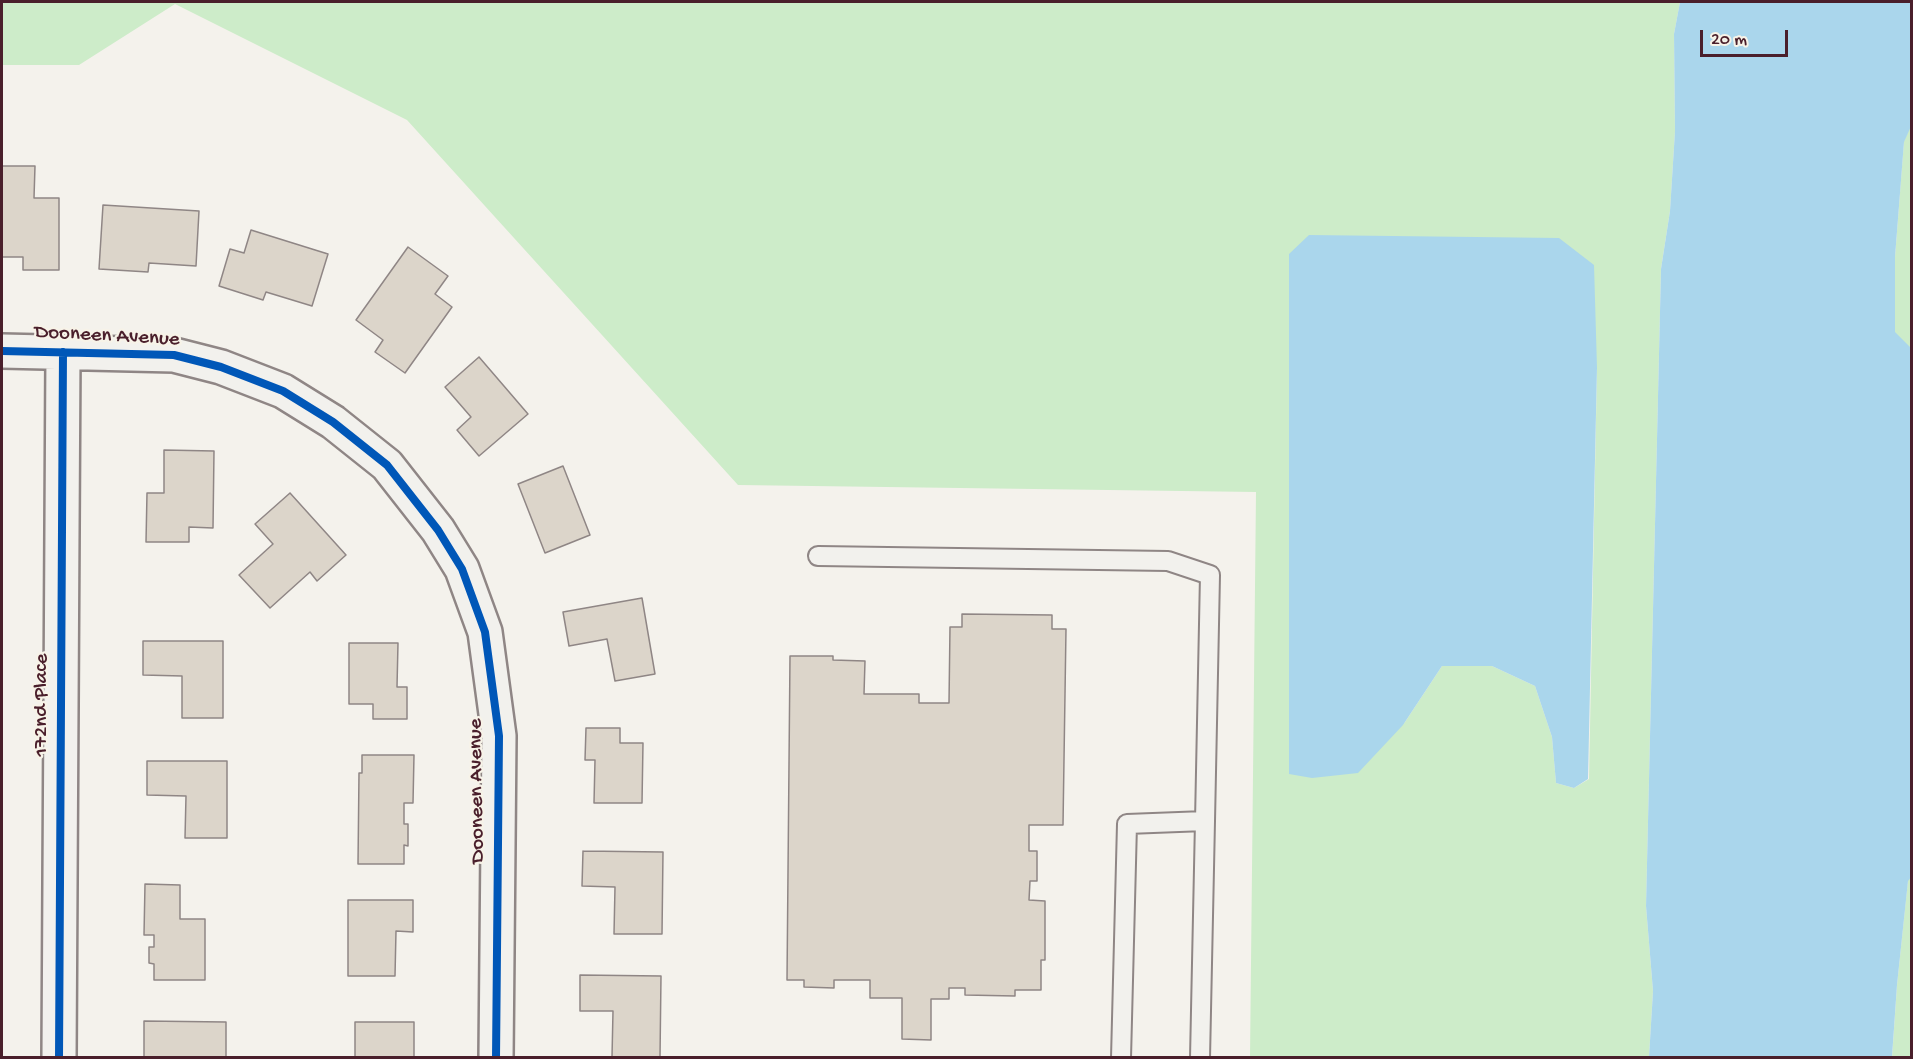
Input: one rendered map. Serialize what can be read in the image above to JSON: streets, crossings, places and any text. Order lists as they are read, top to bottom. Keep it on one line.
{"streets":{"street":["Dooneen Avenue","172nd Place"]},"crossings":[["Dooneen Avenue","172nd Place"]],"scale_bar":"20 m"}
